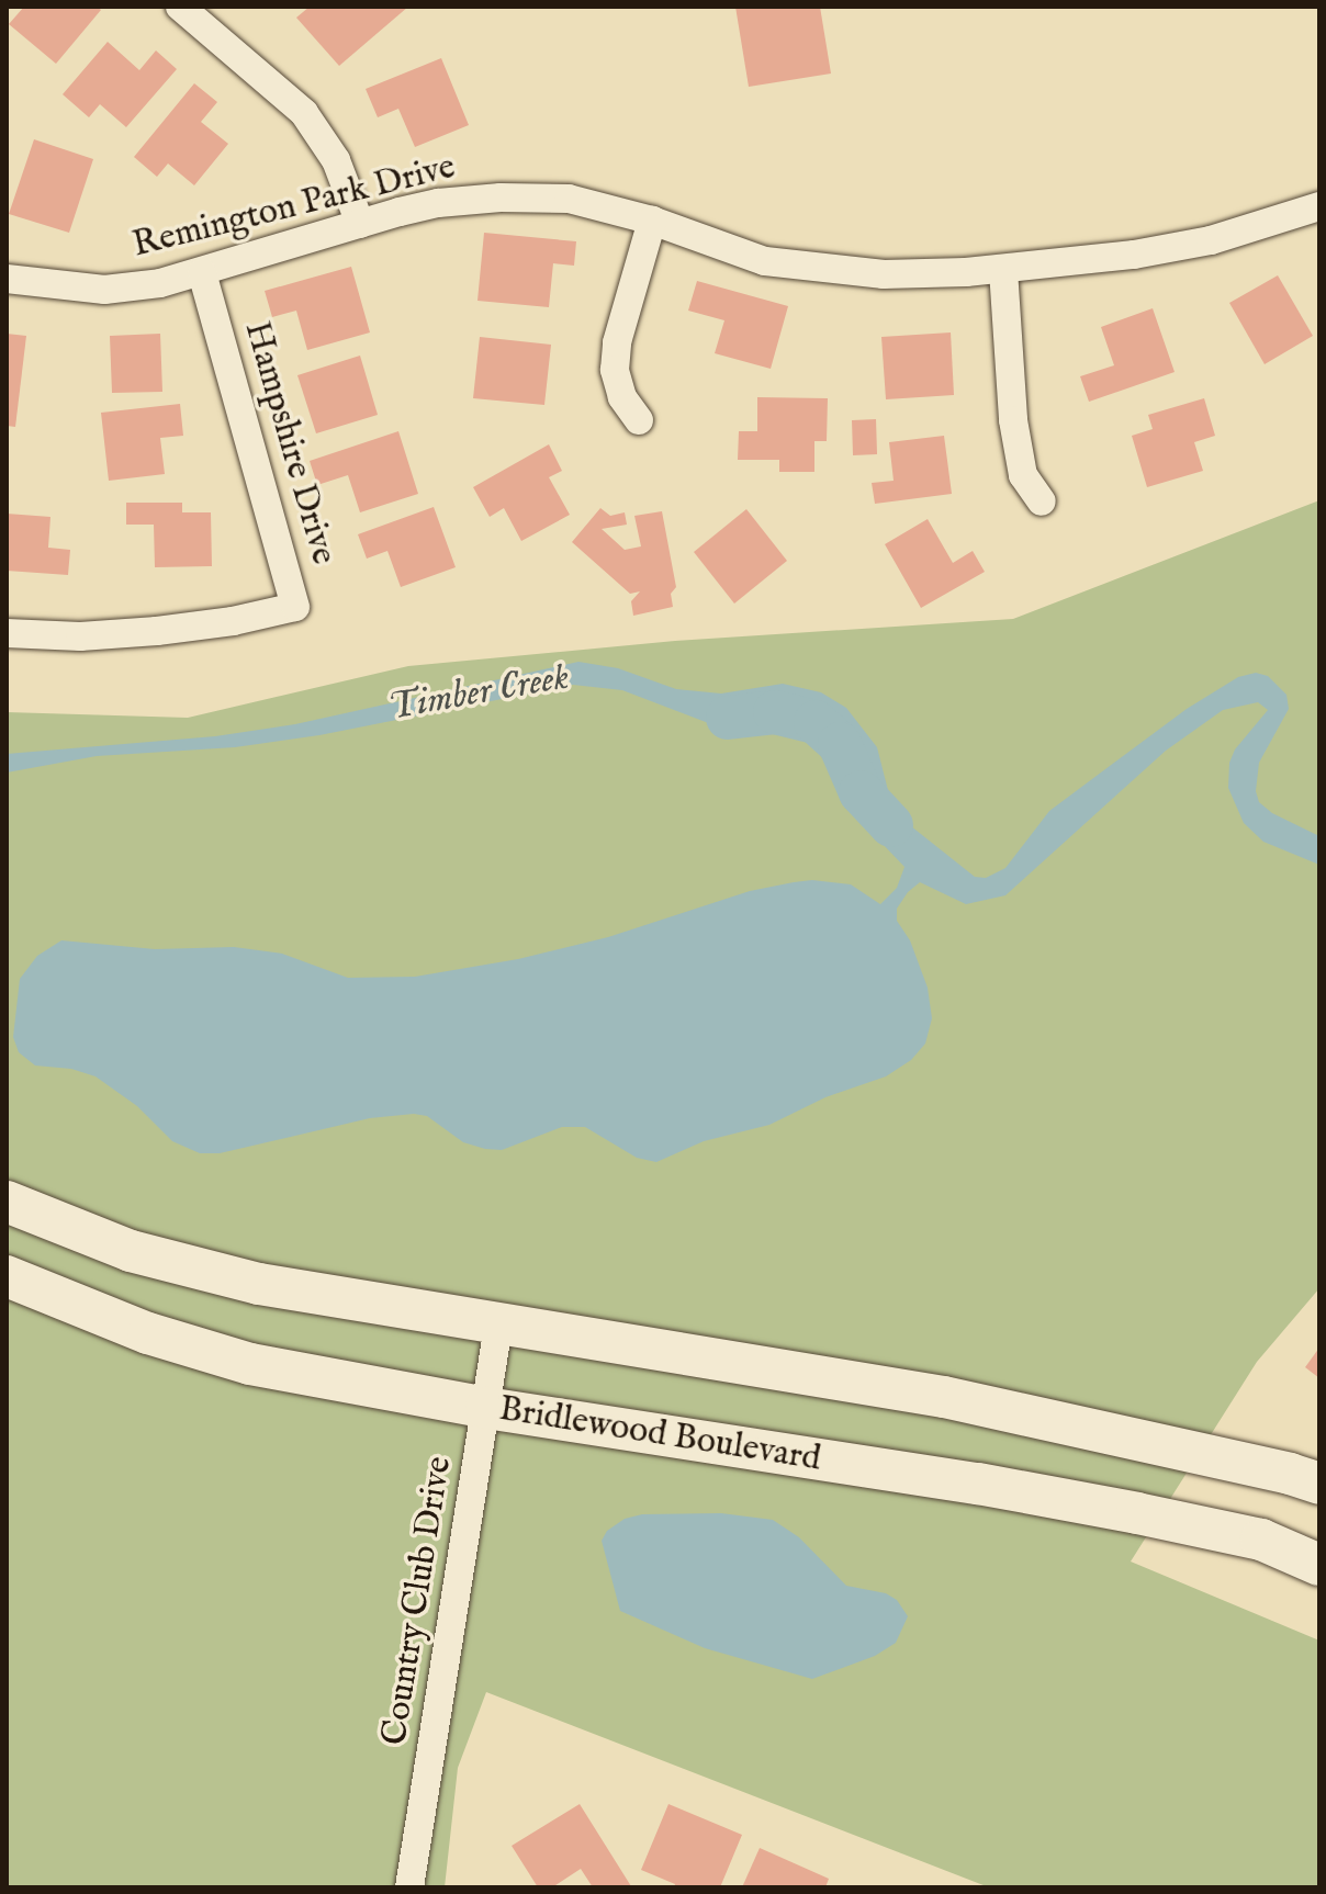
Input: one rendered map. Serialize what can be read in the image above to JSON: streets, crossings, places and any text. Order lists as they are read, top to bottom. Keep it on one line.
{"streets":{"main road":["Bridlewood Boulevard"],"street":["Remington Park Drive","Hampshire Drive","Country Club Drive"]},"crossings":[["Remington Park Drive","Hampshire Drive"],["Bridlewood Boulevard","Country Club Drive"]],"water":["Timber Creek"]}
